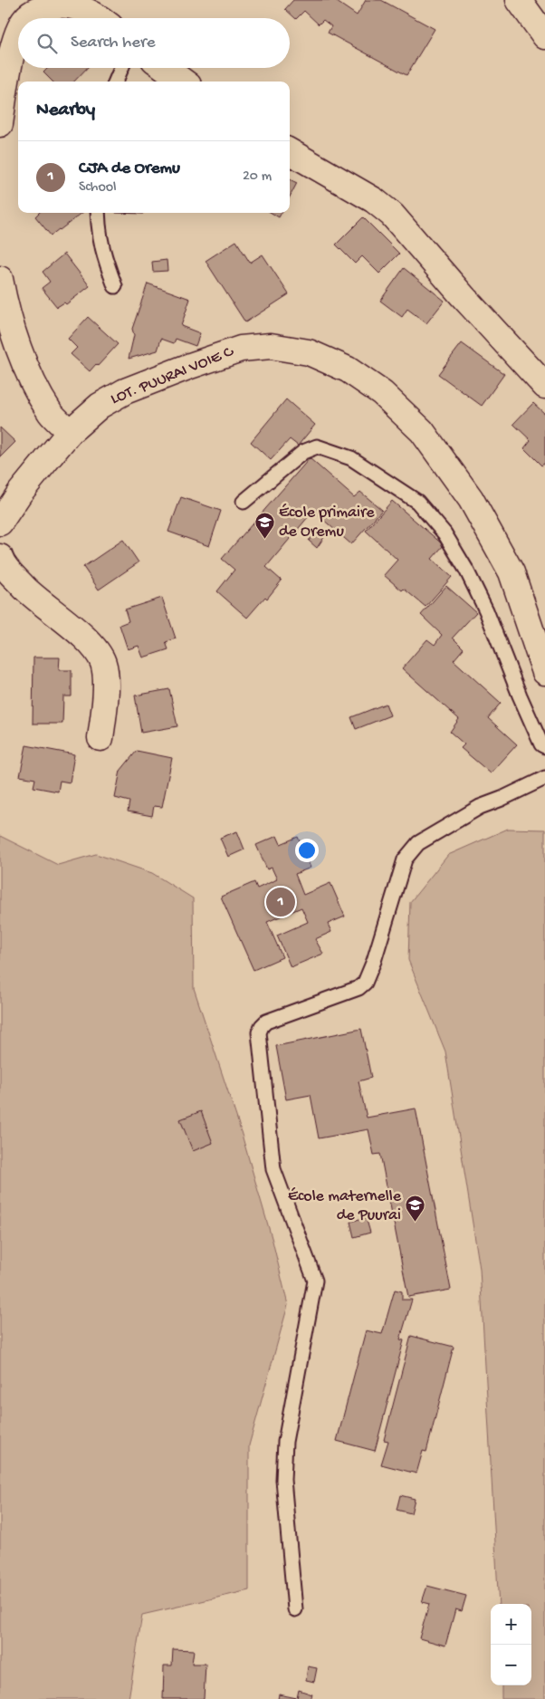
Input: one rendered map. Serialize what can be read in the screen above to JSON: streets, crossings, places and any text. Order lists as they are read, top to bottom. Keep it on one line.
{"streets":{"street":["LOT. PUURAI VOIE C"]},"places":{"school or university":["École primaire de Oremu","École maternelle de Puurai"]},"page":{"search":"Search here","heading":"Nearby","list":[{"mark":"1","name":"CJA de Oremu","note":"School","value":"20 m"}],"pins":"1","map_buttons":["+","−"]}}
